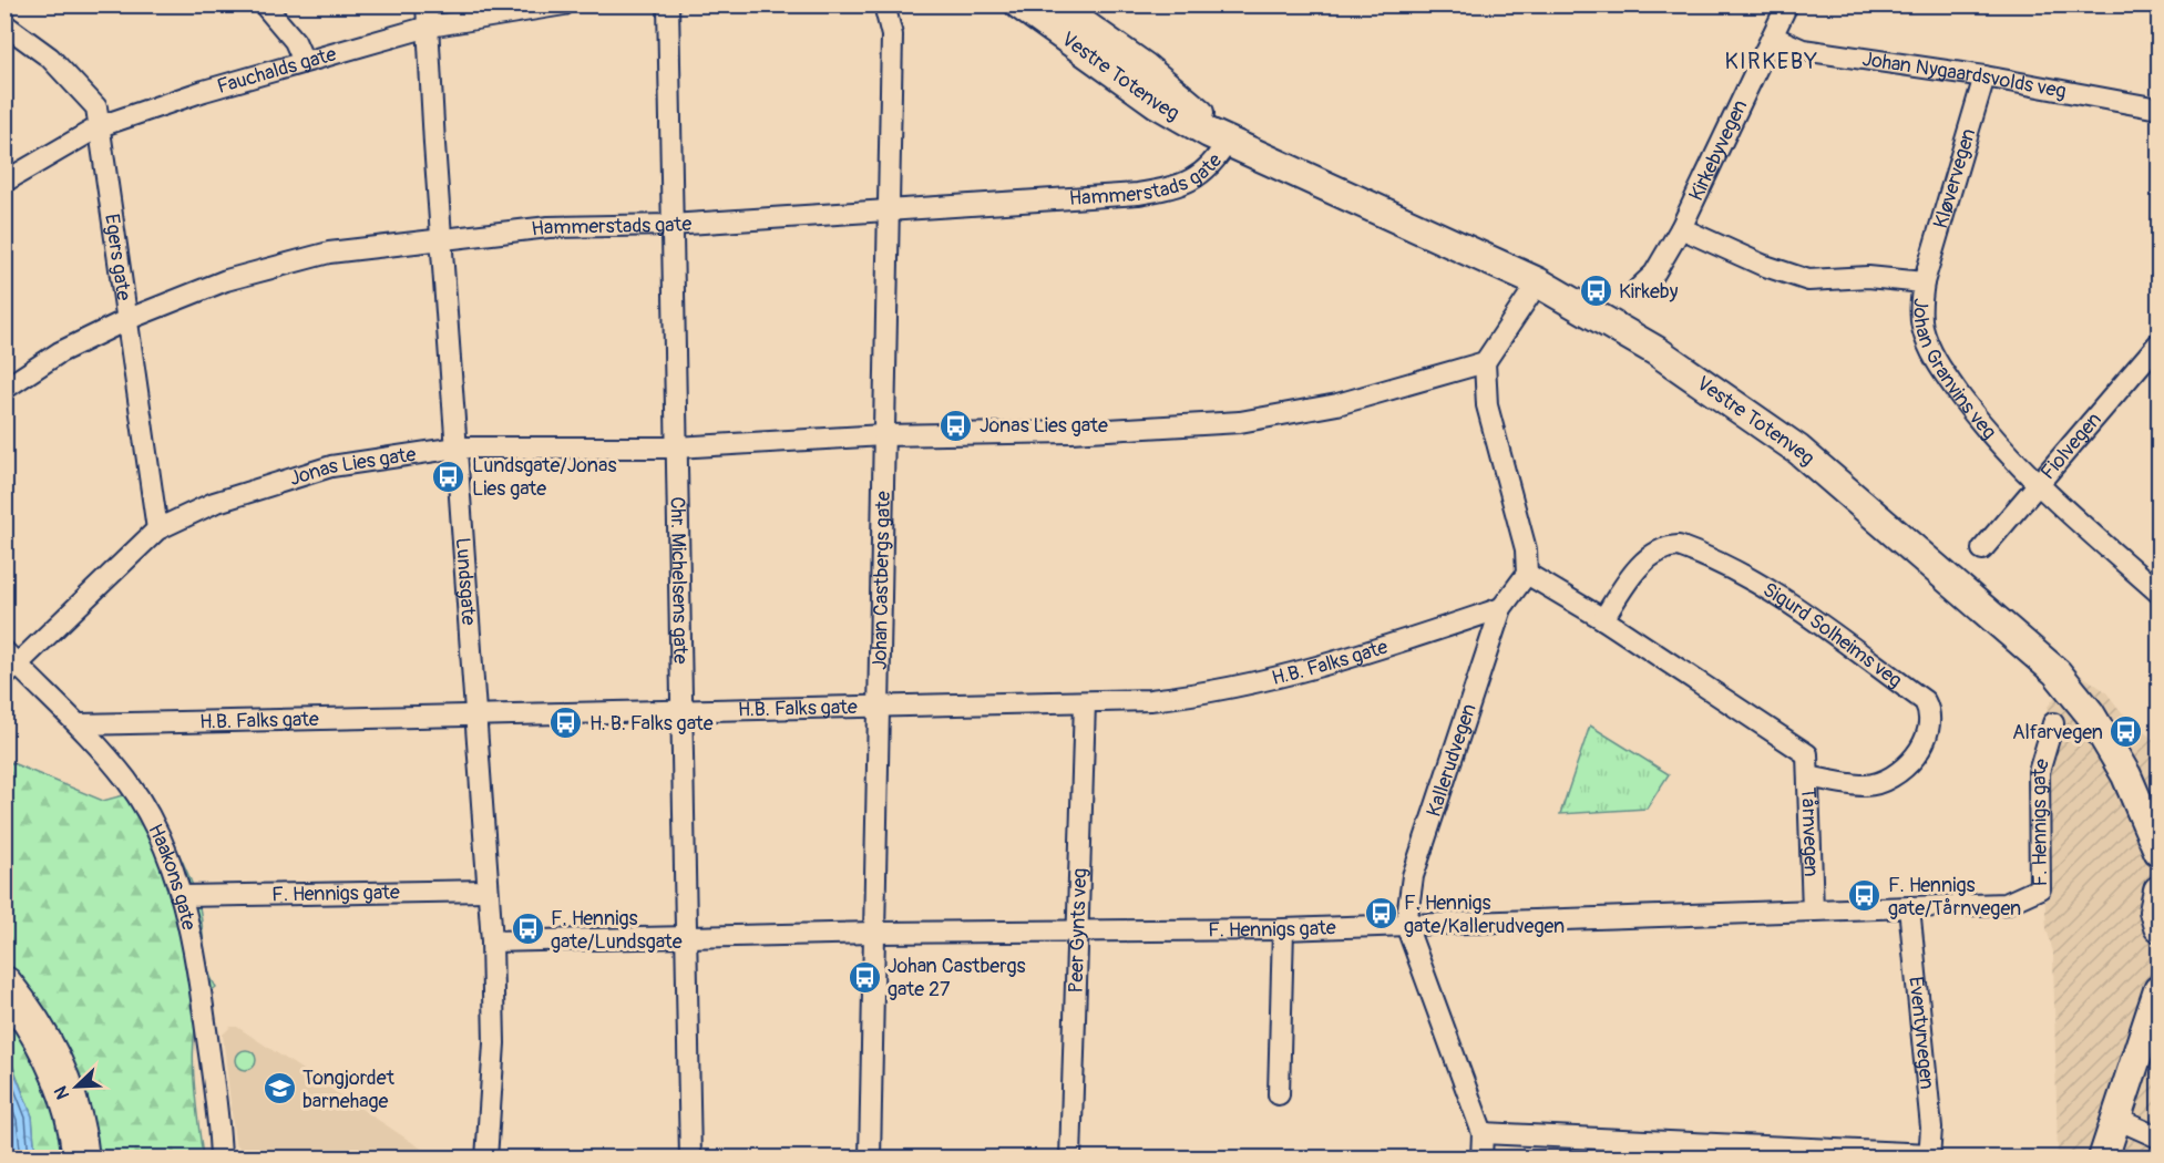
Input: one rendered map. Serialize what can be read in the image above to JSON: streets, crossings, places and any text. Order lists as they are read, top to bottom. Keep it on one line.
{"streets":{"main road":["Vestre Totenveg"],"street":["Fauchalds gate","Johan Nygaardsvolds veg","Kirkebyvegen","Hammerstads gate","Kløvervegen","Egers gate","Johan Granvins veg","Fiolvegen","Jonas Lies gate","Lundsgate","Chr. Michelsens gate","Johan Castbergs gate","Sigurd Solheims veg","H.B. Falks gate","Kallerudvegen","F. Hennigs gate","Tårnvegen","Haakons gate","Peer Gynts veg","Eventyrvegen"]},"crossings":[["Fauchalds gate","Egers gate"],["Fauchalds gate","Lundsgate"],["Johan Nygaardsvolds veg","Kirkebyvegen"],["Johan Nygaardsvolds veg","Kløvervegen"],["Vestre Totenveg","Hammerstads gate"],["Kirkebyvegen","Johan Granvins veg"],["Hammerstads gate","Egers gate"],["Hammerstads gate","Lundsgate"],["Hammerstads gate","Chr. Michelsens gate"],["Hammerstads gate","Johan Castbergs gate"],["Kløvervegen","Johan Granvins veg"],["Egers gate","Jonas Lies gate"],["Johan Granvins veg","Fiolvegen"],["Jonas Lies gate","Lundsgate"],["Jonas Lies gate","Chr. Michelsens gate"],["Jonas Lies gate","Johan Castbergs gate"],["Jonas Lies gate","Haakons gate"],["Lundsgate","H.B. Falks gate"],["Lundsgate","F. Hennigs gate"],["Chr. Michelsens gate","H.B. Falks gate"],["Chr. Michelsens gate","F. Hennigs gate"],["Johan Castbergs gate","H.B. Falks gate"],["Johan Castbergs gate","F. Hennigs gate"],["Sigurd Solheims veg","Tårnvegen"],["H.B. Falks gate","Kallerudvegen"],["H.B. Falks gate","Haakons gate"],["H.B. Falks gate","Peer Gynts veg"],["Kallerudvegen","F. Hennigs gate"],["F. Hennigs gate","Tårnvegen"],["F. Hennigs gate","Haakons gate"],["F. Hennigs gate","Peer Gynts veg"],["F. Hennigs gate","Eventyrvegen"]],"districts":["KIRKEBY"],"places":{"bus stop":["Kirkeby","Jonas Lies gate","Lundsgate/Jonas Lies gate","H. B. Falks gate","Alfarvegen","F. Hennigs gate/Tårnvegen","F. Hennigs gate/Kallerudvegen","F. Hennigs gate/Lundsgate","Johan Castbergs gate 27"],"school or university":["Tongjordet barnehage"]},"north":"bottom left"}
